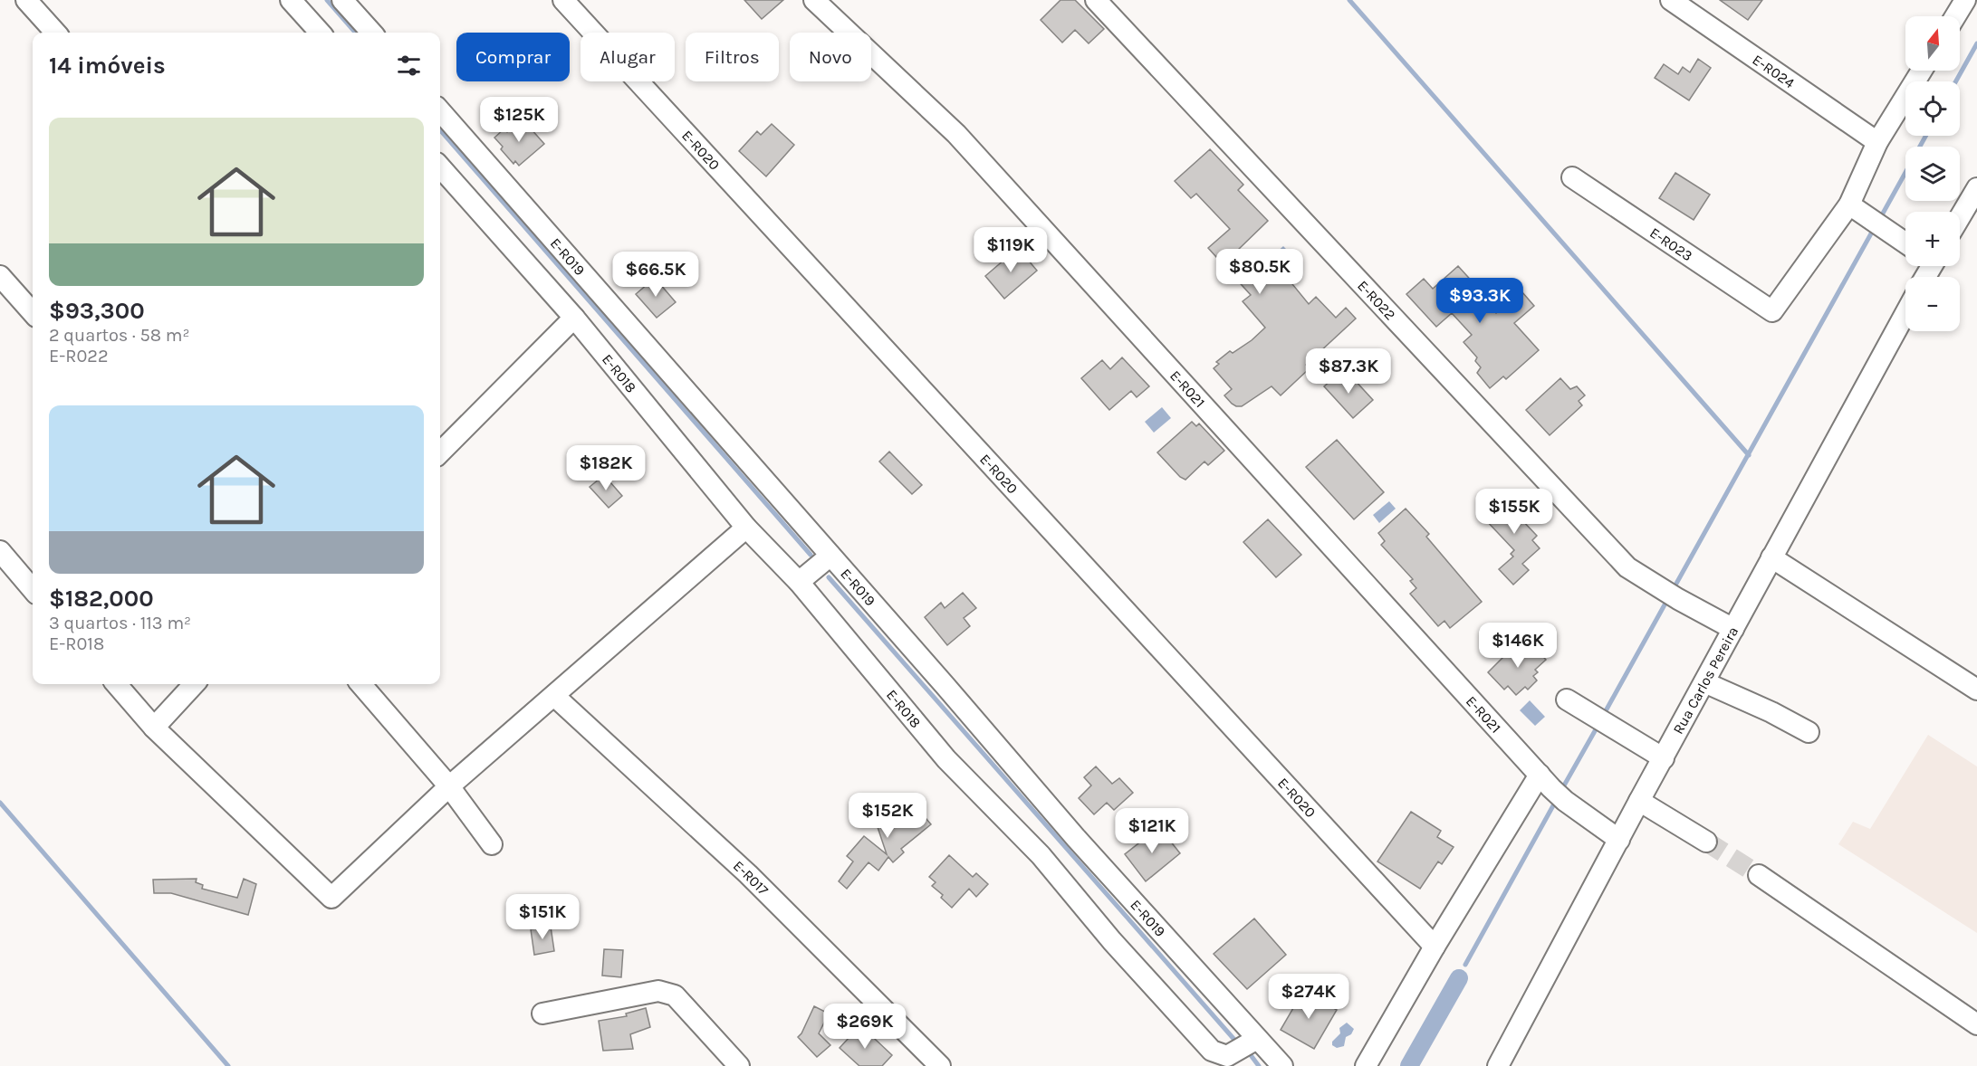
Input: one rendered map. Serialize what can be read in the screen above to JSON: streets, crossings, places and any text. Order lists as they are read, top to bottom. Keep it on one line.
{"streets":{"street":["E-R024","E-R020","E-R023","E-R019","E-R022","E-R018","E-R021","Rua Carlos Pereira","E-R017"]},"crossings":[["E-R019","E-R018"],["E-R022","Rua Carlos Pereira"],["E-R021","Rua Carlos Pereira"]],"north":"top","page":{"map_buttons":["+","−"],"chip":["Comprar","Alugar","Filtros","Novo"],"heading":"14 imóveis","price":["$125K","$119K","$80.5K","$66.5K","$93.3K","$87.3K","$182K","$155K","$146K","$152K","$121K","$151K","$274K","$269K"],"list":[{"name":"$93,300","note":"2 quartos · 58 m² · E-R022"},{"name":"$182,000","note":"3 quartos · 113 m² · E-R018"}]}}
